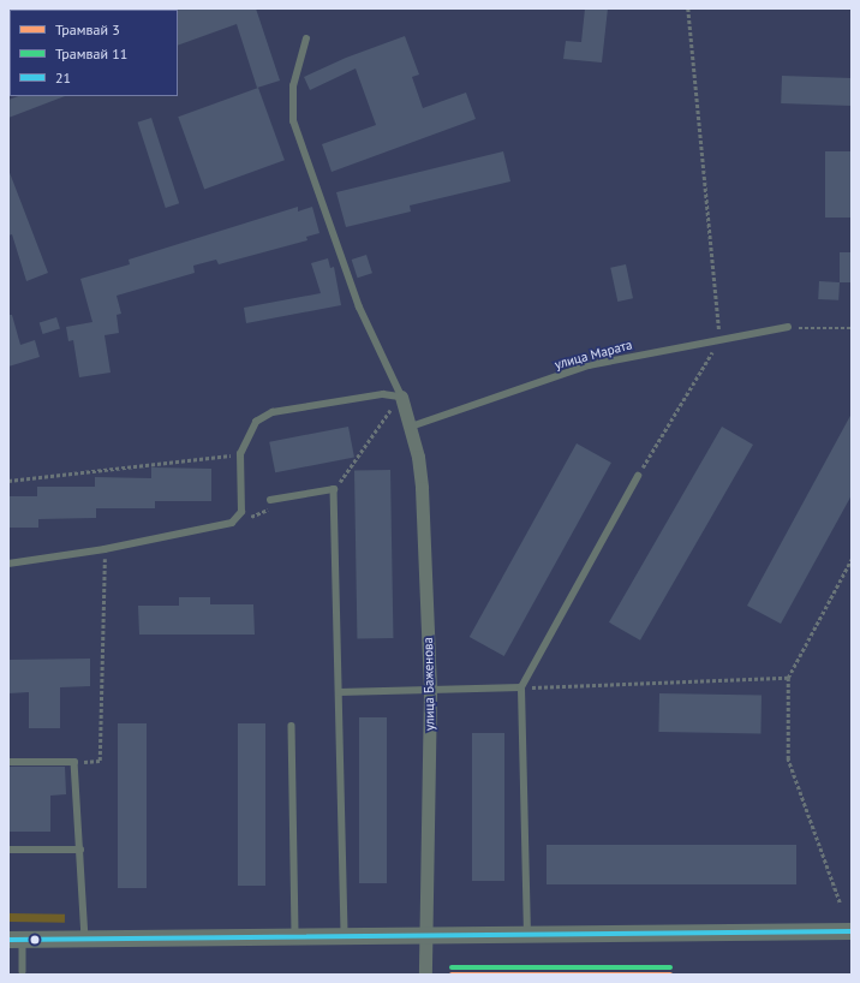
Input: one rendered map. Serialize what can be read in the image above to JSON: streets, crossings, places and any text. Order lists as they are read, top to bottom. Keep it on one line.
{"streets":{"street":["улица Баженова"],"lane":["улица Марата"]},"crossings":[["улица Марата","улица Баженова"]],"lines":["transit line 21","tram line 11","tram line 3"],"legend":["Трамвай 3","Трамвай 11","21"]}
